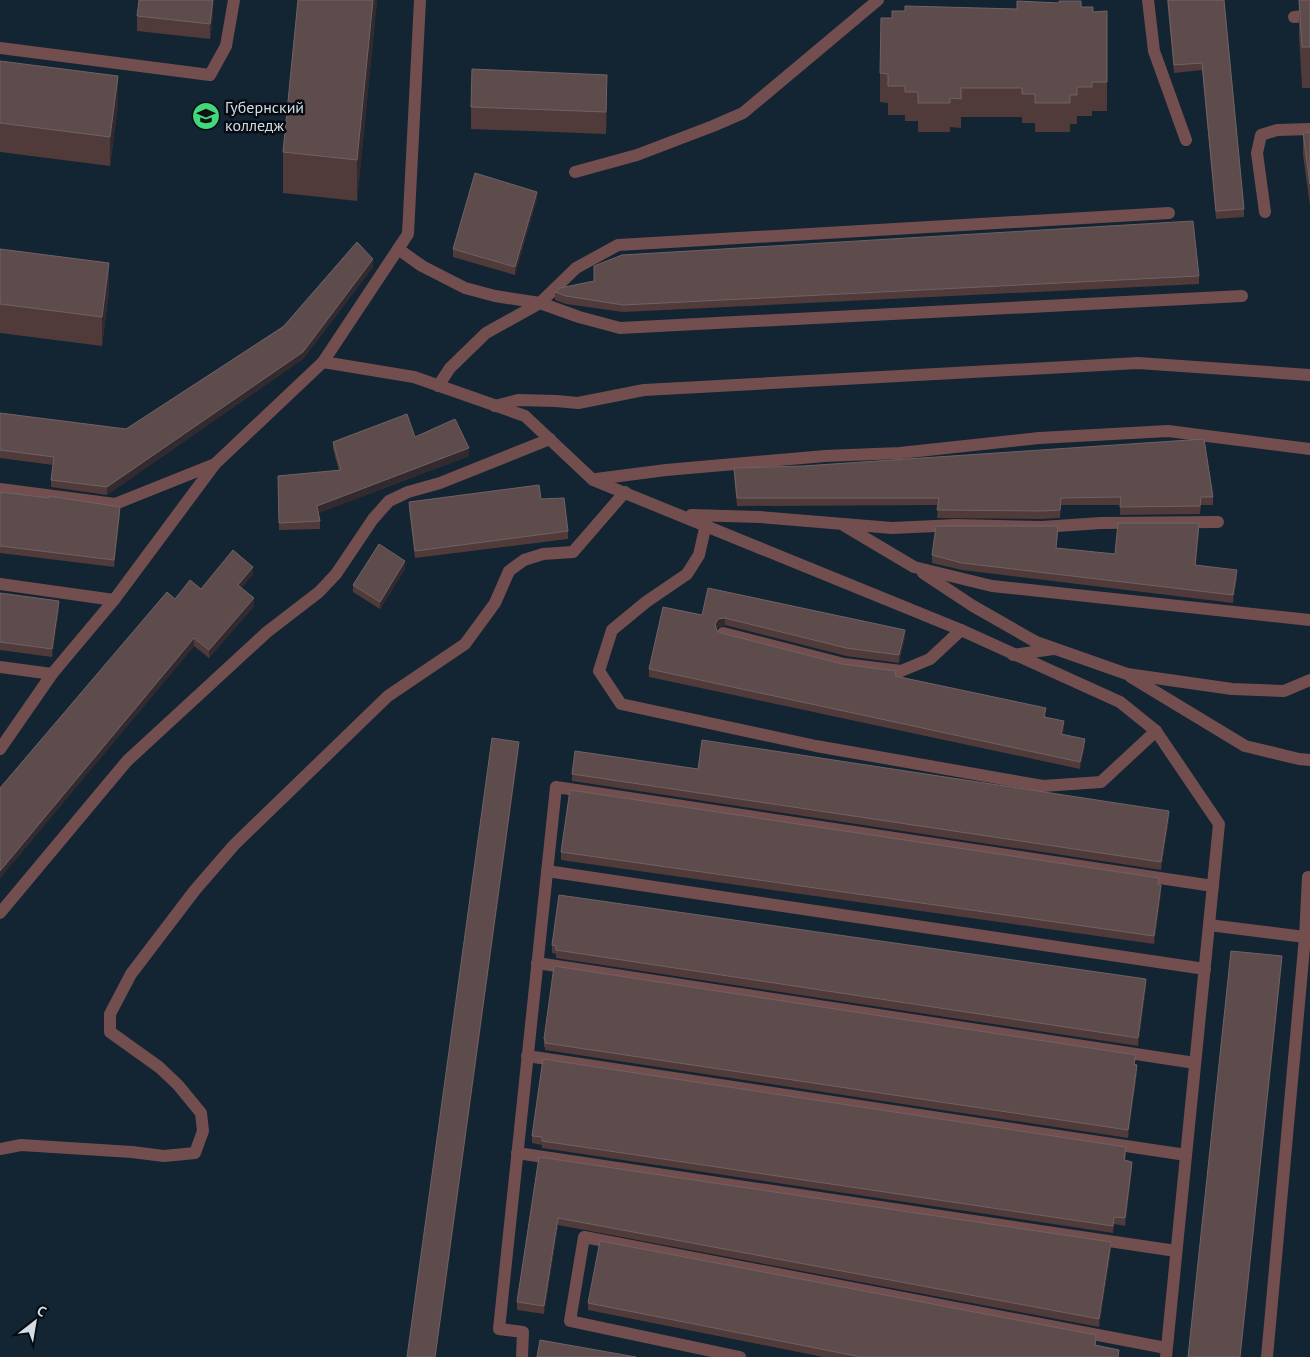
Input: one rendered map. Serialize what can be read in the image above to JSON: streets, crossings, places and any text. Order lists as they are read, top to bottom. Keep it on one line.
{"places":{"school or university":["Губернский колледж"]},"north":"top right"}
